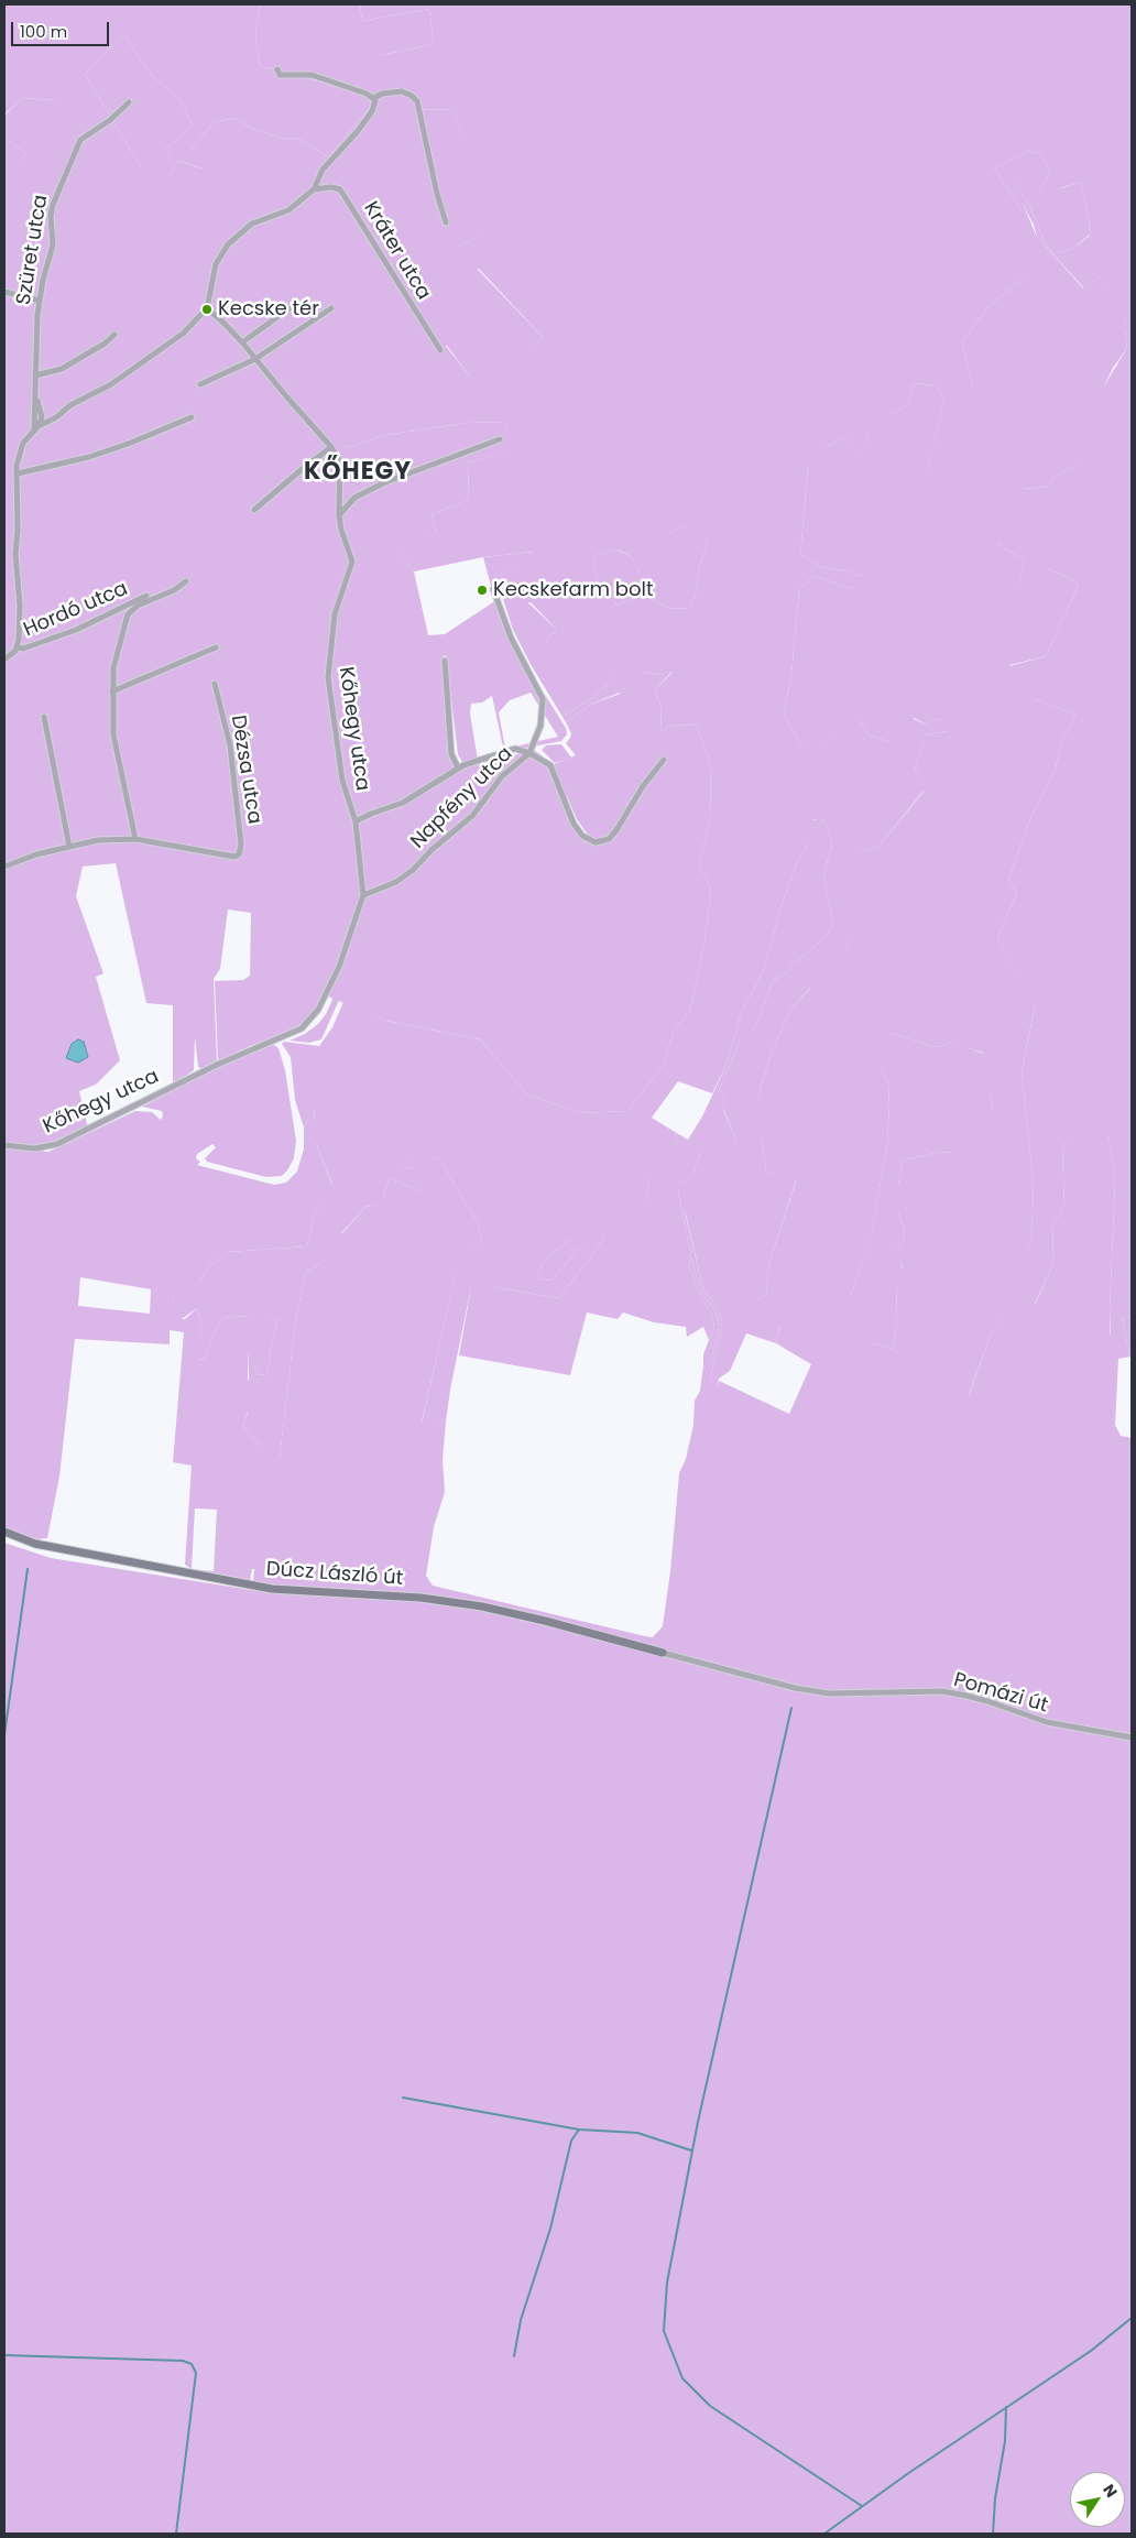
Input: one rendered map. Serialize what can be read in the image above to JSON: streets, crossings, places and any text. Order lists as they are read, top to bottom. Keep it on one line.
{"streets":{"street":["Szüret utca","Kráter utca","Hordó utca","Kőhegy utca","Dézsa utca","Napfény utca","Dúcz László út","Pomázi út"]},"crossings":[["Kőhegy utca","Napfény utca"],["Dúcz László út","Pomázi út"]],"districts":["KŐHEGY"],"places":["Kecske tér","Kecskefarm bolt"],"scale_bar":"100 m","north":"top right"}
